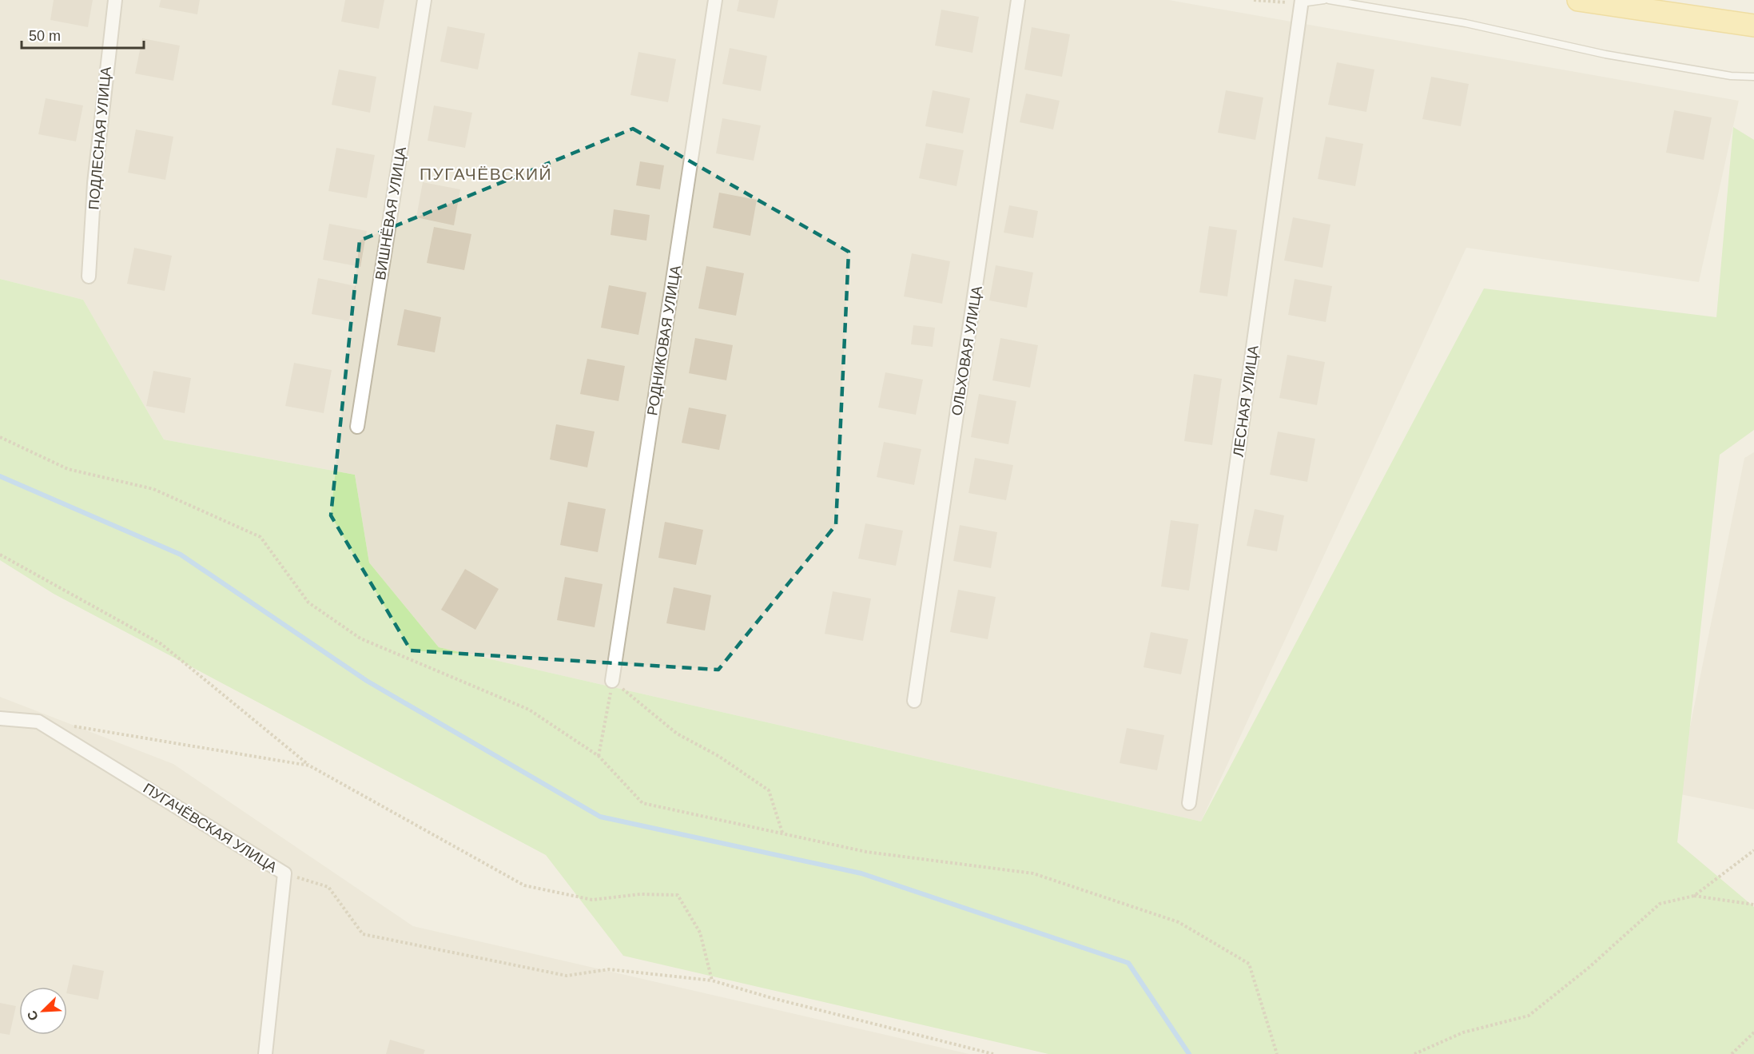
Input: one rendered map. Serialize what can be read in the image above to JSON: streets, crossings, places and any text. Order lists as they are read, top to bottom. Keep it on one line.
{"streets":{"street":["ПОДЛЕСНАЯ УЛИЦА","ВИШНЁВАЯ УЛИЦА","РОДНИКОВАЯ УЛИЦА","ОЛЬХОВАЯ УЛИЦА","ЛЕСНАЯ УЛИЦА","ПУГАЧЁВСКАЯ УЛИЦА"]},"districts":["ПУГАЧЁВСКИЙ"],"scale_bar":"50 m","north":"bottom left"}
